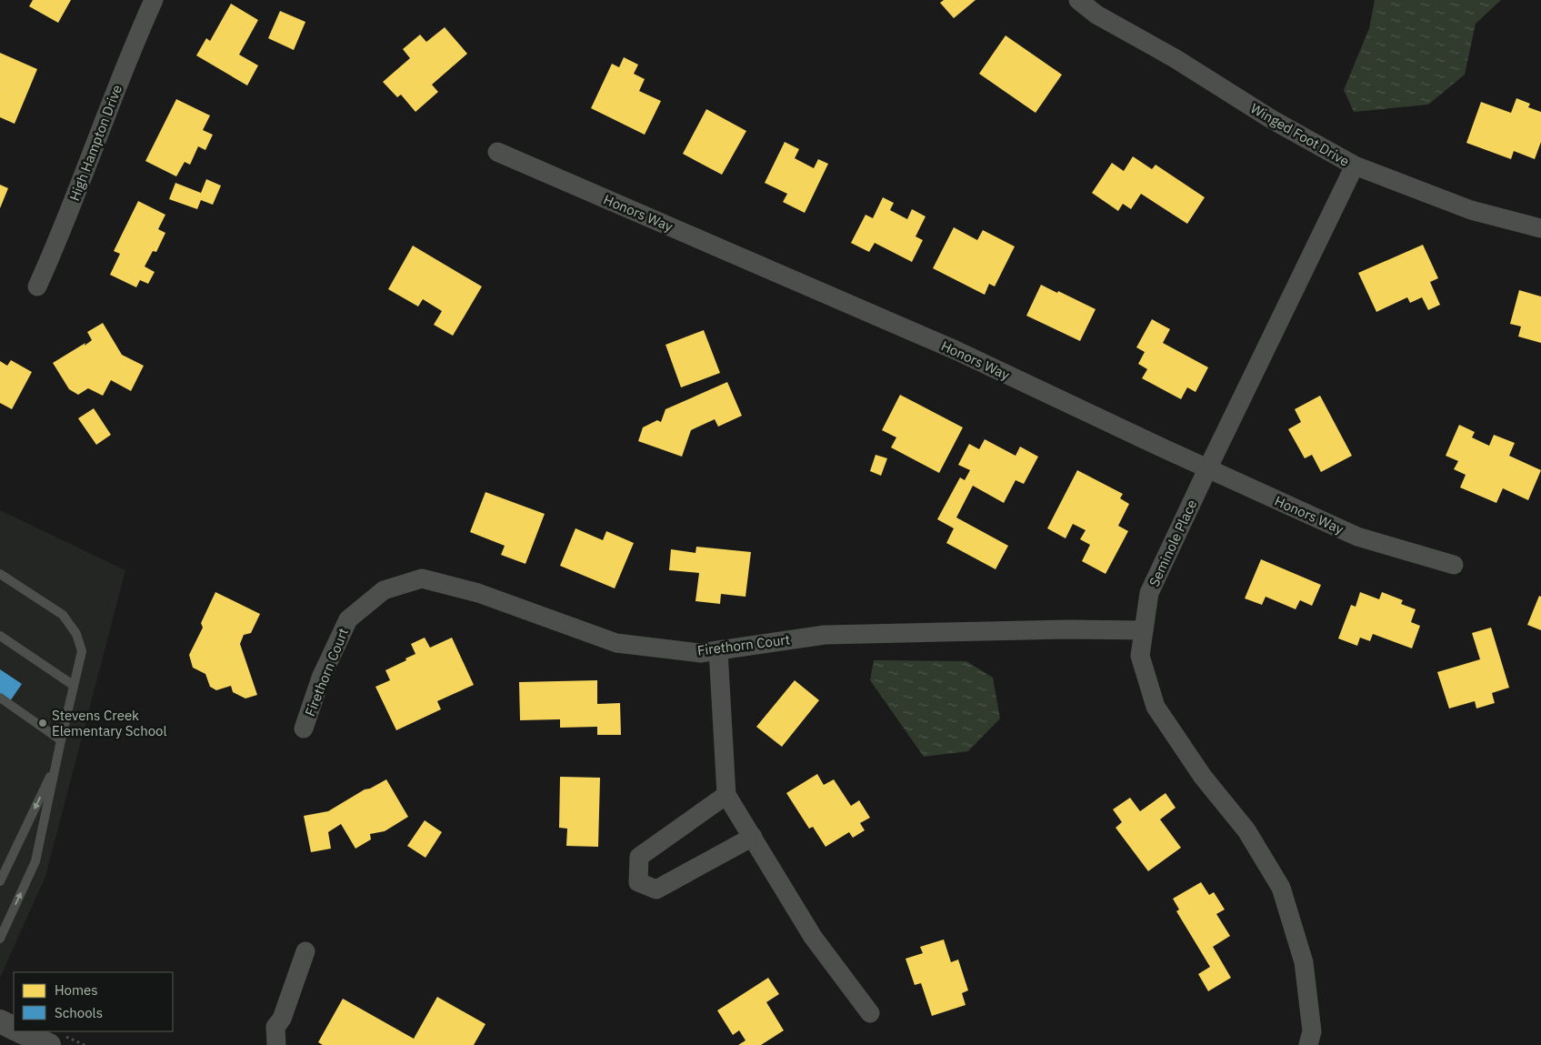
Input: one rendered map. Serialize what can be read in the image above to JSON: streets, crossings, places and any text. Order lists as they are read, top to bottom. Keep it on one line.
{"streets":{"street":["Winged Foot Drive","High Hampton Drive","Honors Way","Seminole Place","Firethorn Court"]},"crossings":[["Winged Foot Drive","Seminole Place"],["Honors Way","Seminole Place"],["Seminole Place","Firethorn Court"]],"places":["Stevens Creek Elementary School"],"legend":["Homes","Schools"]}
